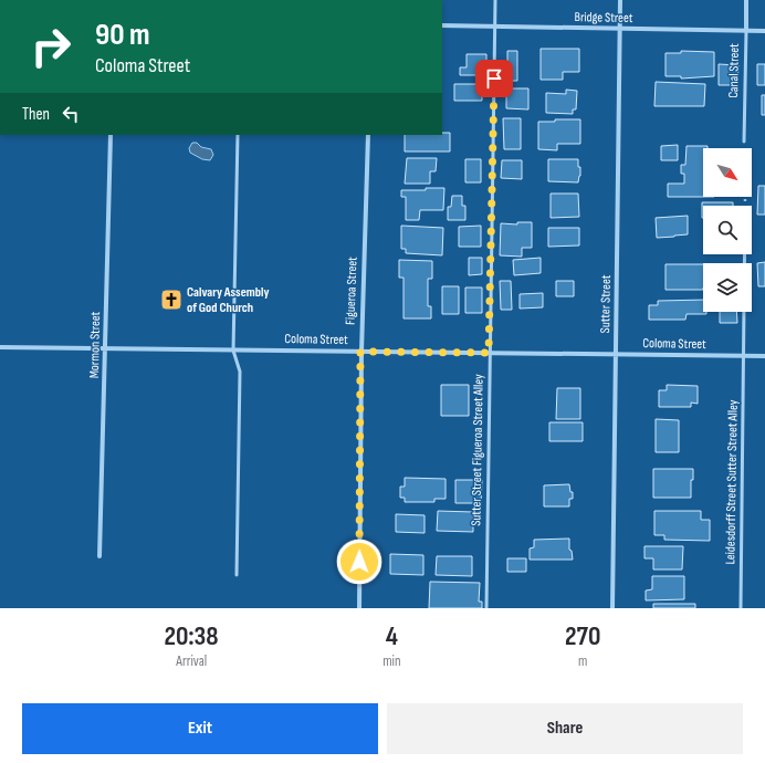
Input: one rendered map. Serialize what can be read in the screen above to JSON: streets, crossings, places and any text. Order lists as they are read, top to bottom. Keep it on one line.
{"streets":{"street":["Bridge Street","Canal Street","Figueroa Street","Sutter Street","Coloma Street","Mormon Street"],"lane":["Sutter Street Figueroa Street Alley","Leidesdorff Street Sutter Street Alley"]},"crossings":[["Bridge Street","Canal Street"],["Bridge Street","Sutter Street"],["Bridge Street","Sutter Street Figueroa Street Alley"],["Figueroa Street","Coloma Street"],["Sutter Street","Coloma Street"],["Coloma Street","Mormon Street"],["Coloma Street","Sutter Street Figueroa Street Alley"],["Coloma Street","Leidesdorff Street Sutter Street Alley"]],"places":{"church":["Calvary Assembly of God Church"]},"north":"bottom right","page":{"turn":["90 m","Coloma Street"],"then":"Then","eta":["20:38","Arrival","4","min","270","m"],"buttons":["Exit","Share"]}}
